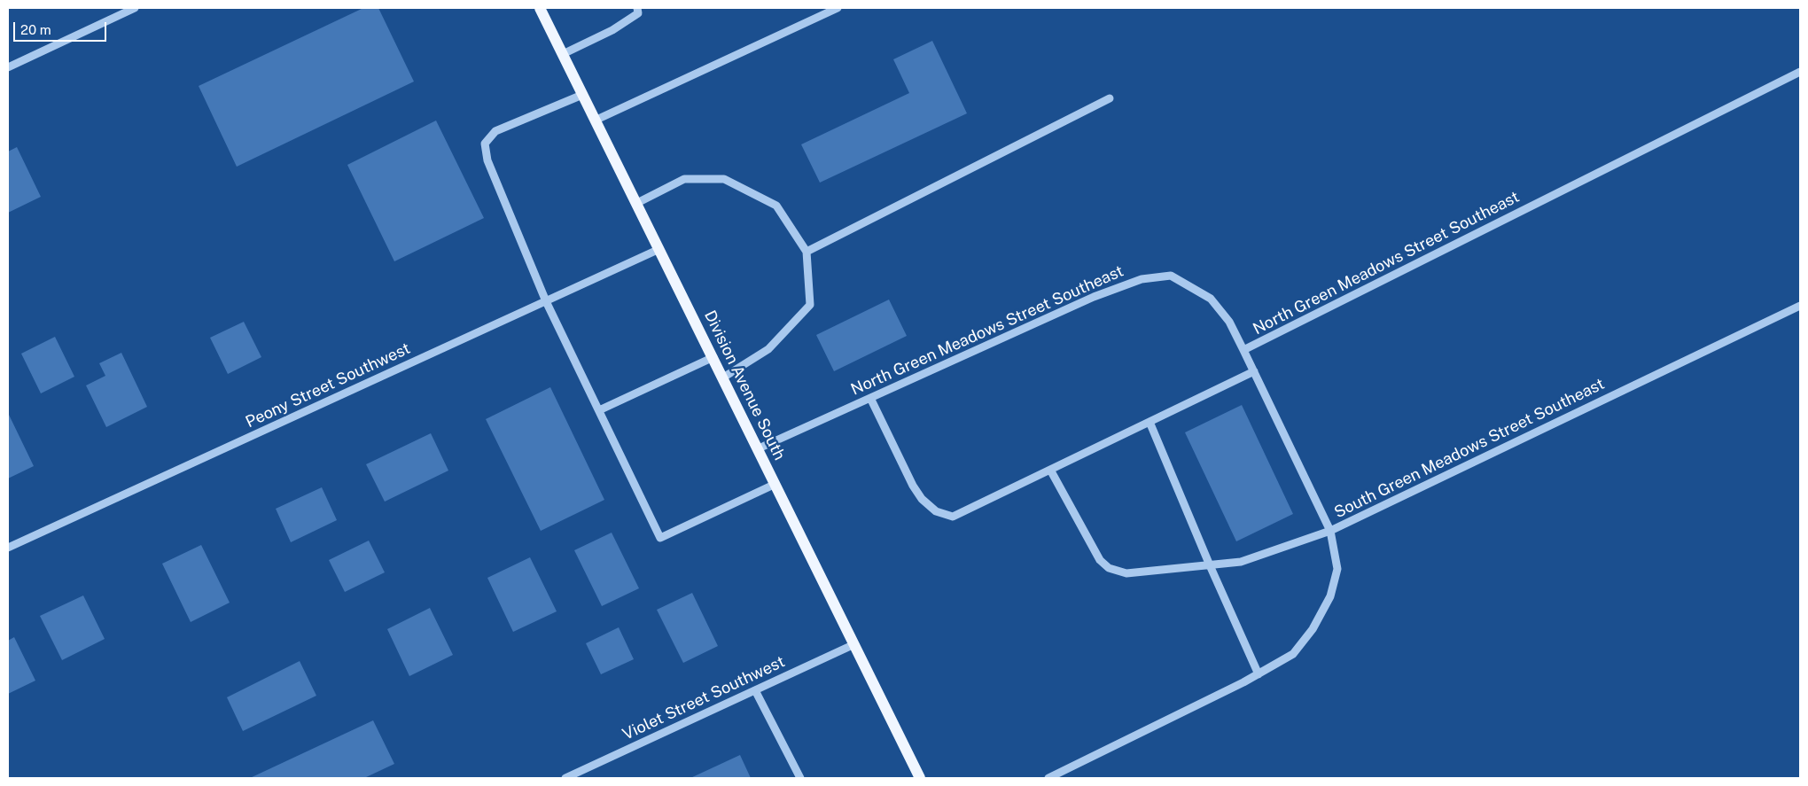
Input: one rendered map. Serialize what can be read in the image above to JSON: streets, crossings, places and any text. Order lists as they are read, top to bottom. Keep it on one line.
{"streets":{"main road":["Division Avenue South"],"street":["North Green Meadows Street Southeast","Peony Street Southwest","South Green Meadows Street Southeast","Violet Street Southwest"]},"crossings":[["North Green Meadows Street Southeast","Division Avenue South"],["Peony Street Southwest","Division Avenue South"],["Division Avenue South","Violet Street Southwest"]],"scale_bar":"20 m"}
